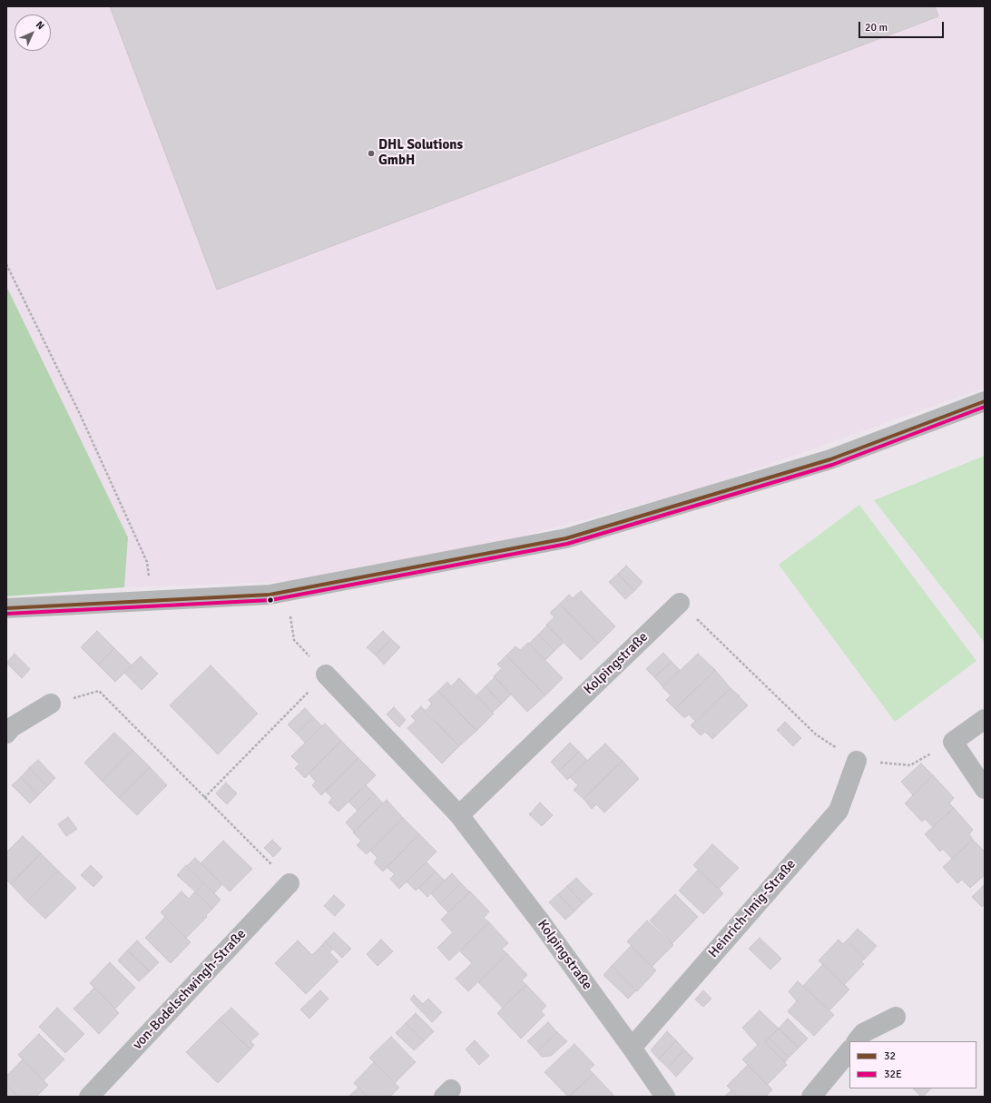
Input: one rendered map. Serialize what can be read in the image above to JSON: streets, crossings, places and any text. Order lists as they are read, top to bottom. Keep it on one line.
{"streets":{"street":["Kolpingstraße","Heinrich-Imig-Straße","von-Bodelschwingh-Straße"]},"crossings":[["Kolpingstraße","Heinrich-Imig-Straße"]],"places":["DHL Solutions GmbH"],"lines":["transit line 32","transit line 32E"],"legend":["32","32E"],"scale_bar":"20 m","north":"top right"}
